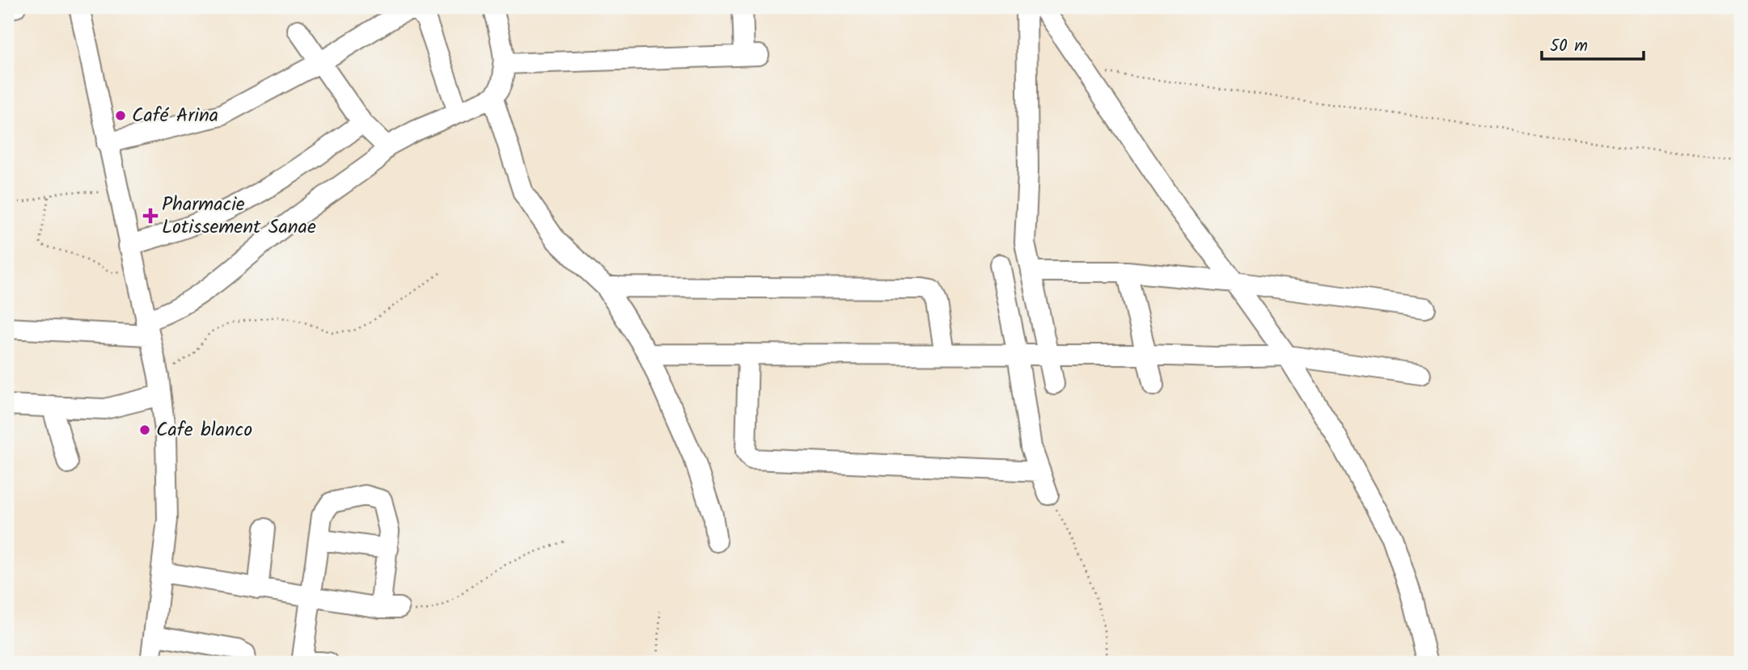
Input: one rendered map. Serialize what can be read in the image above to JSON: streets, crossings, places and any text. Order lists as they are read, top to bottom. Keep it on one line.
{"places":{"other":["Café Arina","Cafe blanco"],"health":["Pharmacie Lotissement Sanae"]},"scale_bar":"50 m"}
